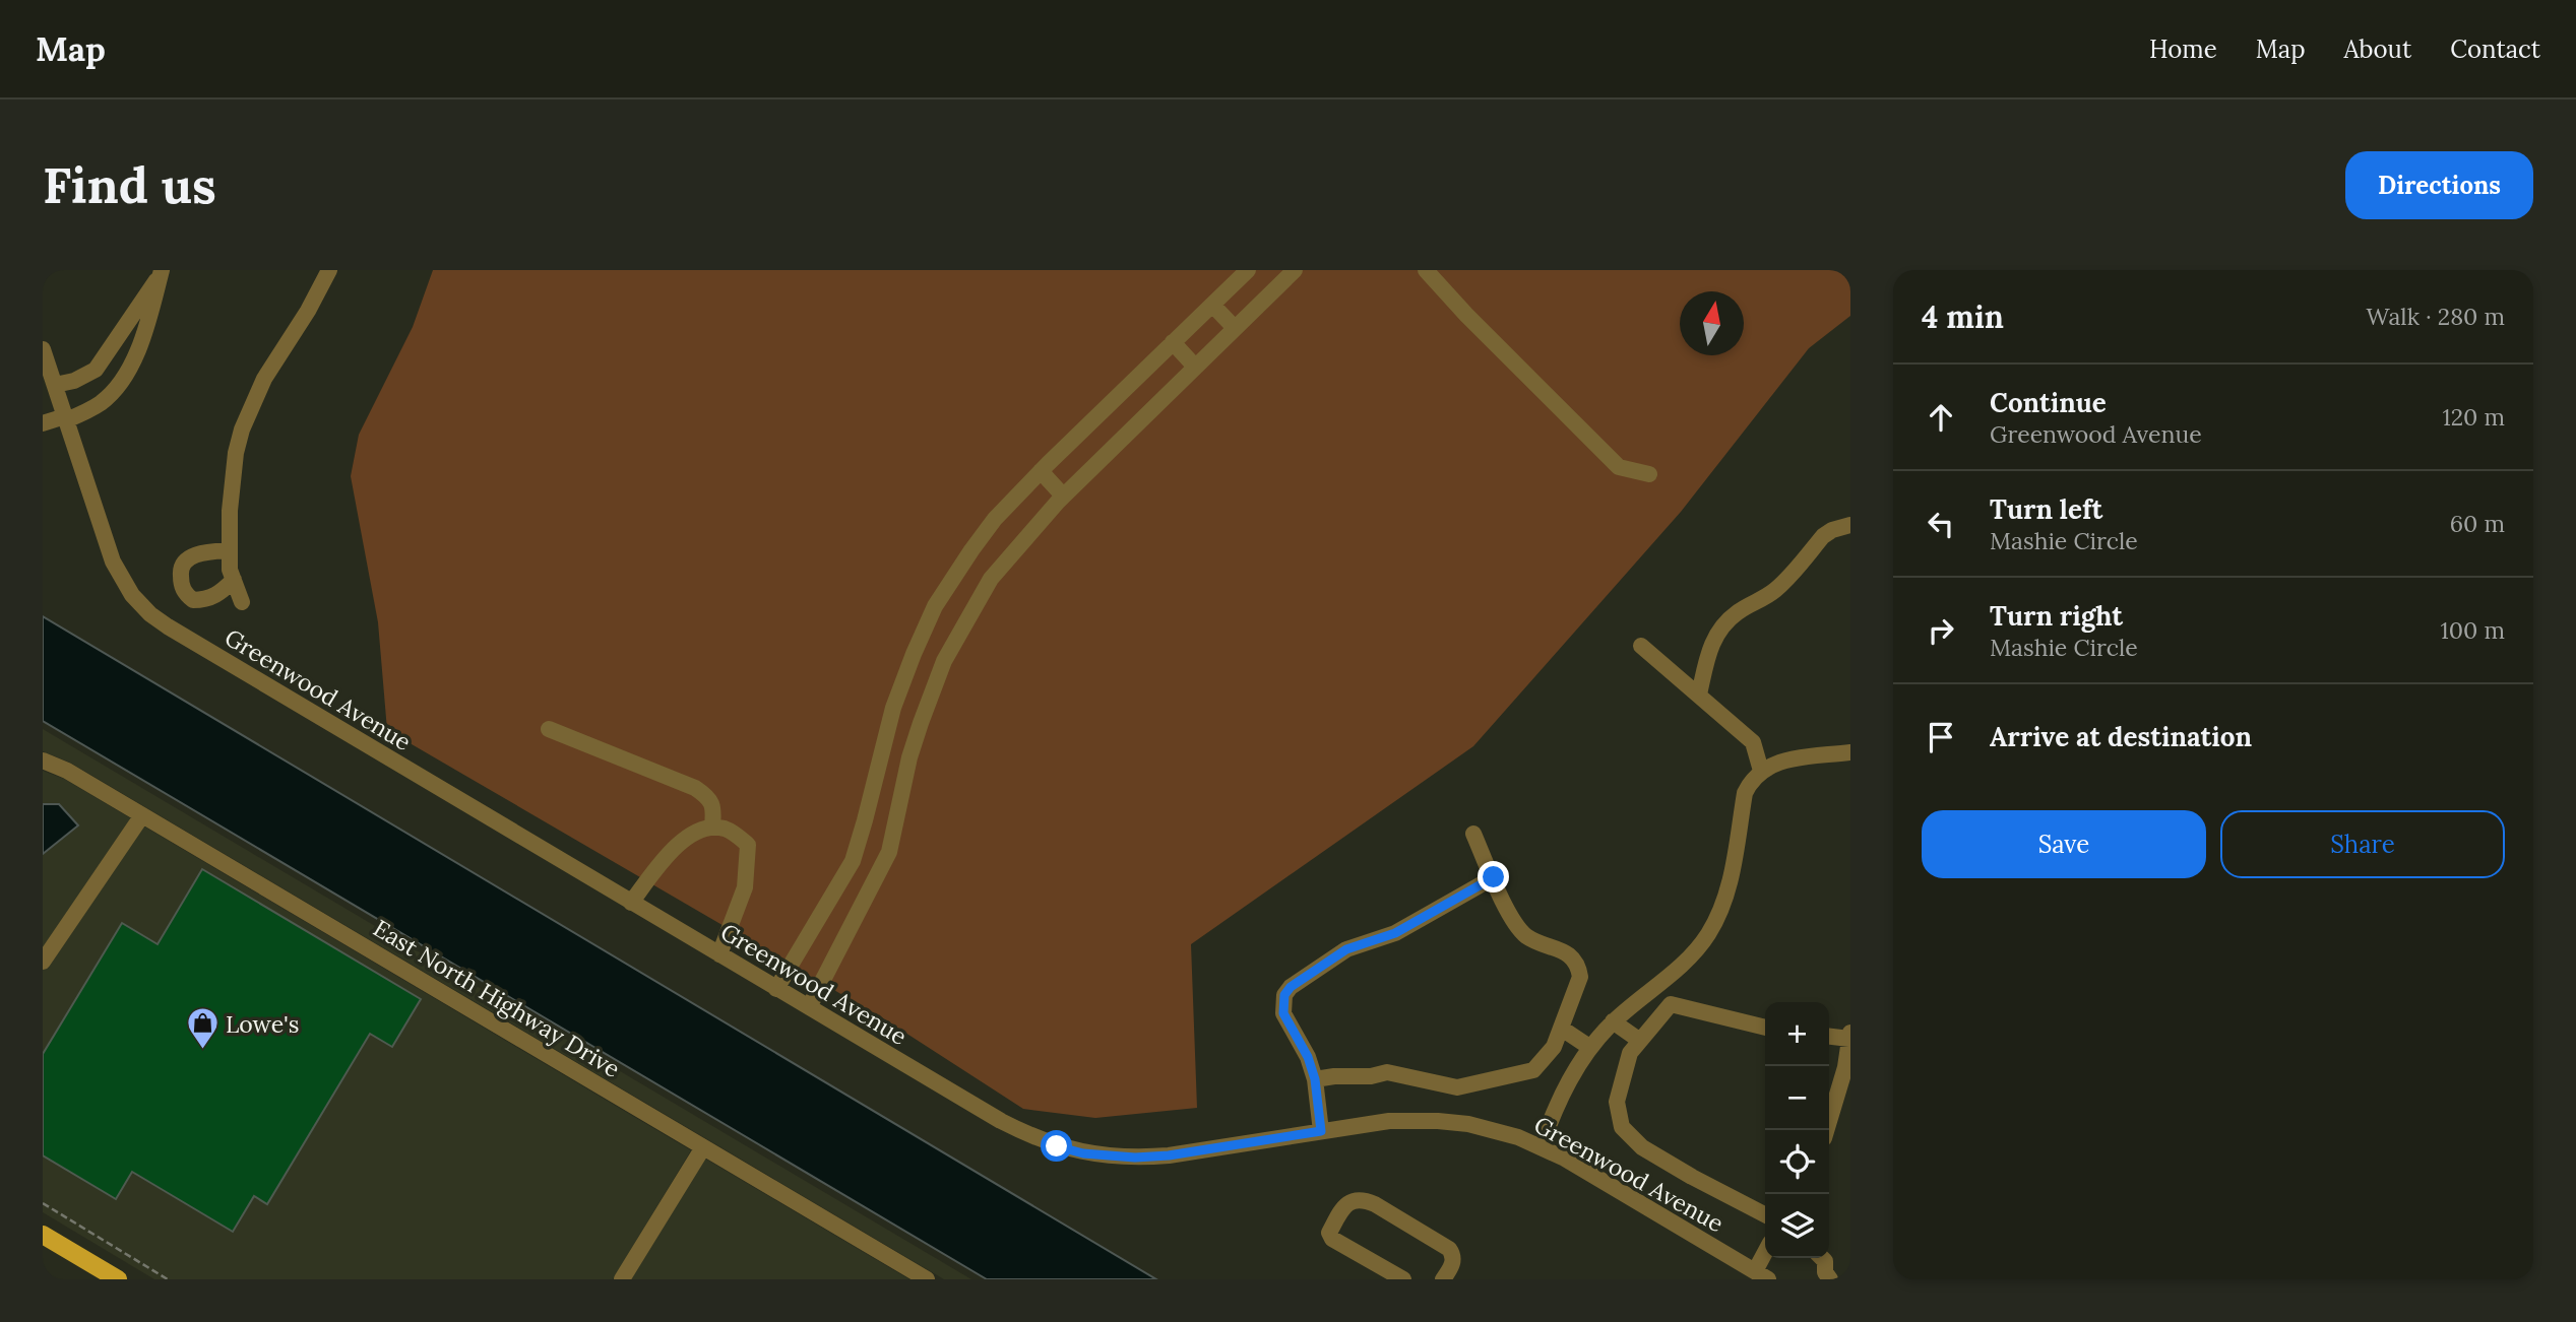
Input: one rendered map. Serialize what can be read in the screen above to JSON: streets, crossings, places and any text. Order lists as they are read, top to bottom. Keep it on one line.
{"streets":{"street":["Greenwood Avenue","East North Highway Drive"]},"places":{"shop":["Lowe's"]},"north":"top","page":{"header":"Map","nav":["Home","Map","About","Contact"],"buttons":["Directions",["Save","Share"]],"title":"Find us","heading":["4 min","Walk · 280 m"],"list":[["Continue","Greenwood Avenue","120 m"],["Turn left","Mashie Circle","60 m"],["Turn right","Mashie Circle","100 m"],"Arrive at destination"],"map_buttons":["+","−"]}}
